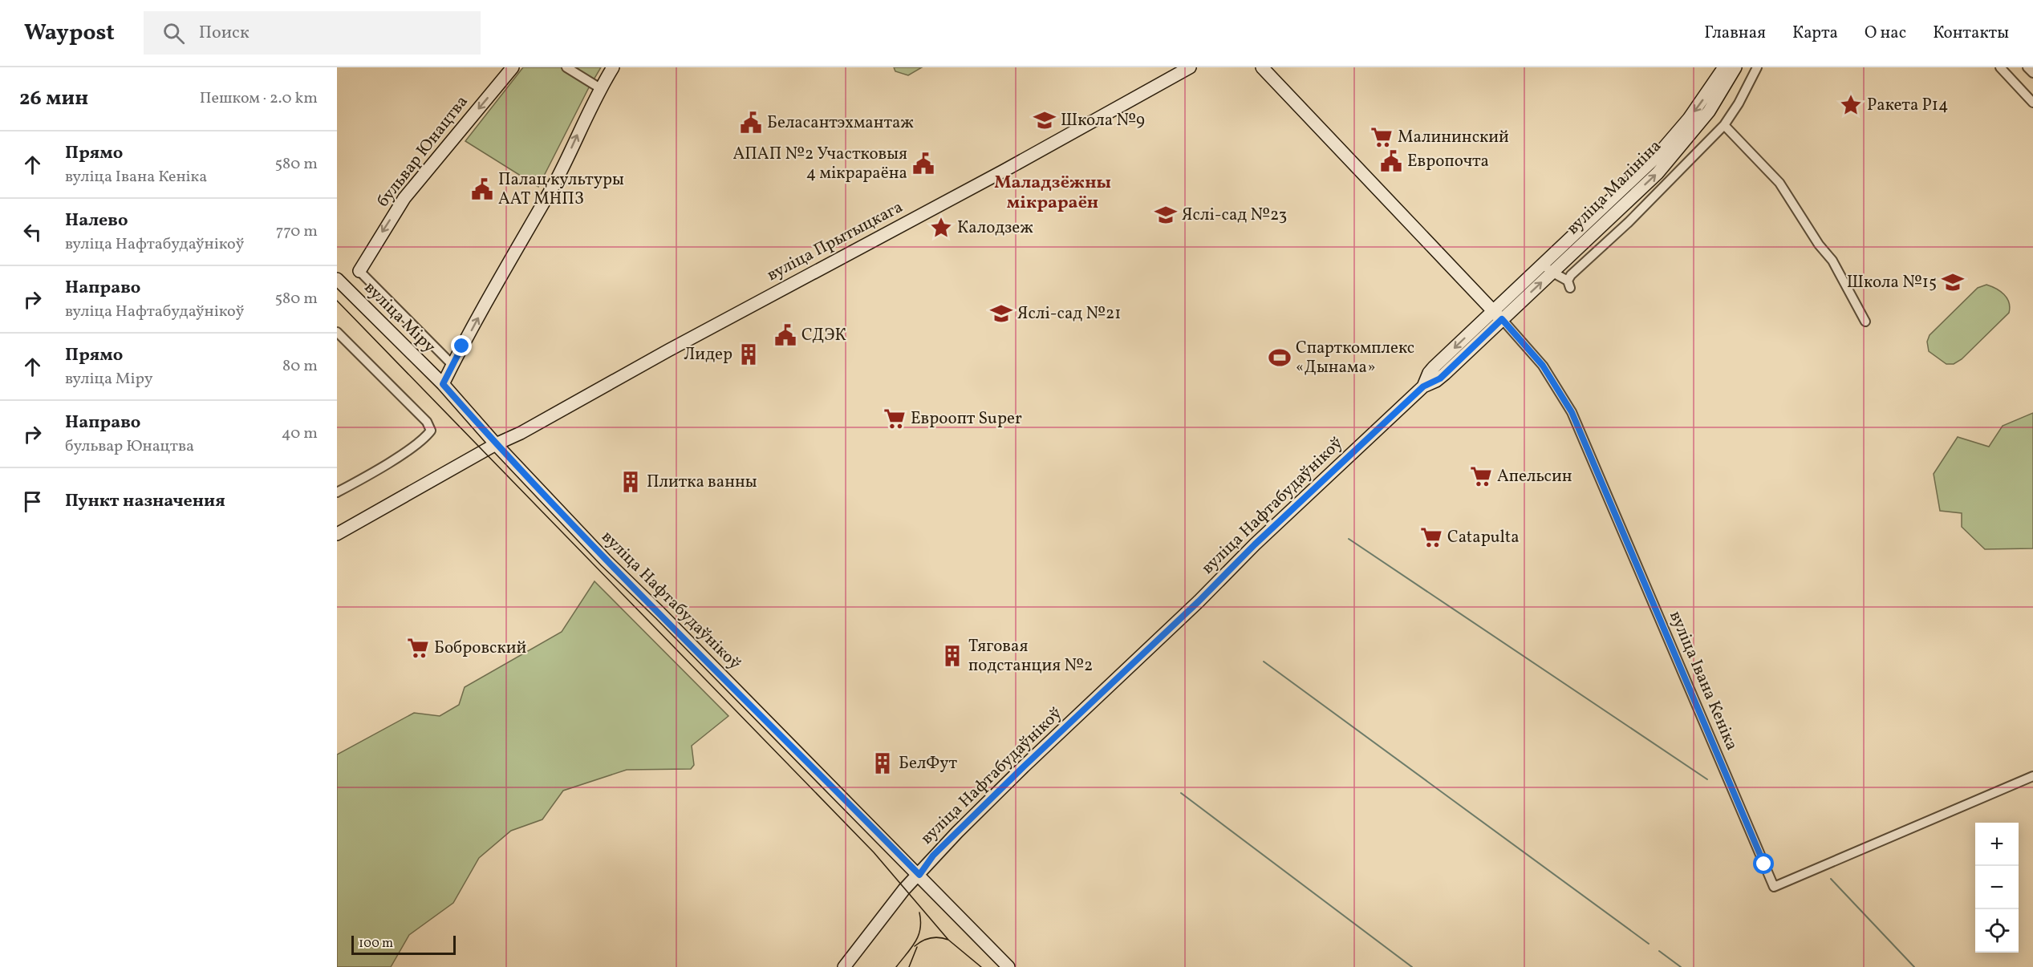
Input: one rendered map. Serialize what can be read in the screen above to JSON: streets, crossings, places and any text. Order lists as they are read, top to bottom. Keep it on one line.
{"streets":{"main road":["бульвар Юнацтва","вуліца Малініна","вуліца Прытыцкага","вуліца Міру","вуліца Нафтабудаўнікоў"],"street":["вуліца Івана Кеніка"]},"crossings":[["вуліца Малініна","вуліца Нафтабудаўнікоў"],["вуліца Малініна","вуліца Івана Кеніка"],["вуліца Прытыцкага","вуліца Міру"],["вуліца Прытыцкага","вуліца Нафтабудаўнікоў"],["вуліца Міру","вуліца Нафтабудаўнікоў"],["вуліца Нафтабудаўнікоў","вуліца Івана Кеніка"]],"one_way":["бульвар Юнацтва"],"districts":["Маладзёжны мікрараён"],"places":{"place":["Ракета Р14","Калодзеж"],"school or university":["Школа №9","Яслі-сад №23","Школа №15","Яслі-сад №21"],"public building":["Беласантэхмантаж","Европочта","АПАП №2 Участковыя 4 мікрараёна","Палац культуры ААТ МНПЗ","СДЭК"],"supermarket":["Малининский","Евроопт Super","Апельсин","Catapulta","Бобровский"],"building":["Лидер","Плитка ванны","Тяговая подстанция №2","БелФут"],"sports":["Спарткомплекс «Дынама»"]},"scale_bar":"100 m","page":{"header":"Waypost","search":"Поиск","nav":["Главная","Карта","О нас","Контакты"],"heading":["26 мин","Пешком · 2.0 km"],"list":[["Прямо","вуліца Івана Кеніка","580 m"],["Налево","вуліца Нафтабудаўнікоў","770 m"],["Направо","вуліца Нафтабудаўнікоў","580 m"],["Прямо","вуліца Міру","80 m"],["Направо","бульвар Юнацтва","40 m"],"Пункт назначения"],"map_buttons":["+","−"],"scale":"100 m"}}
